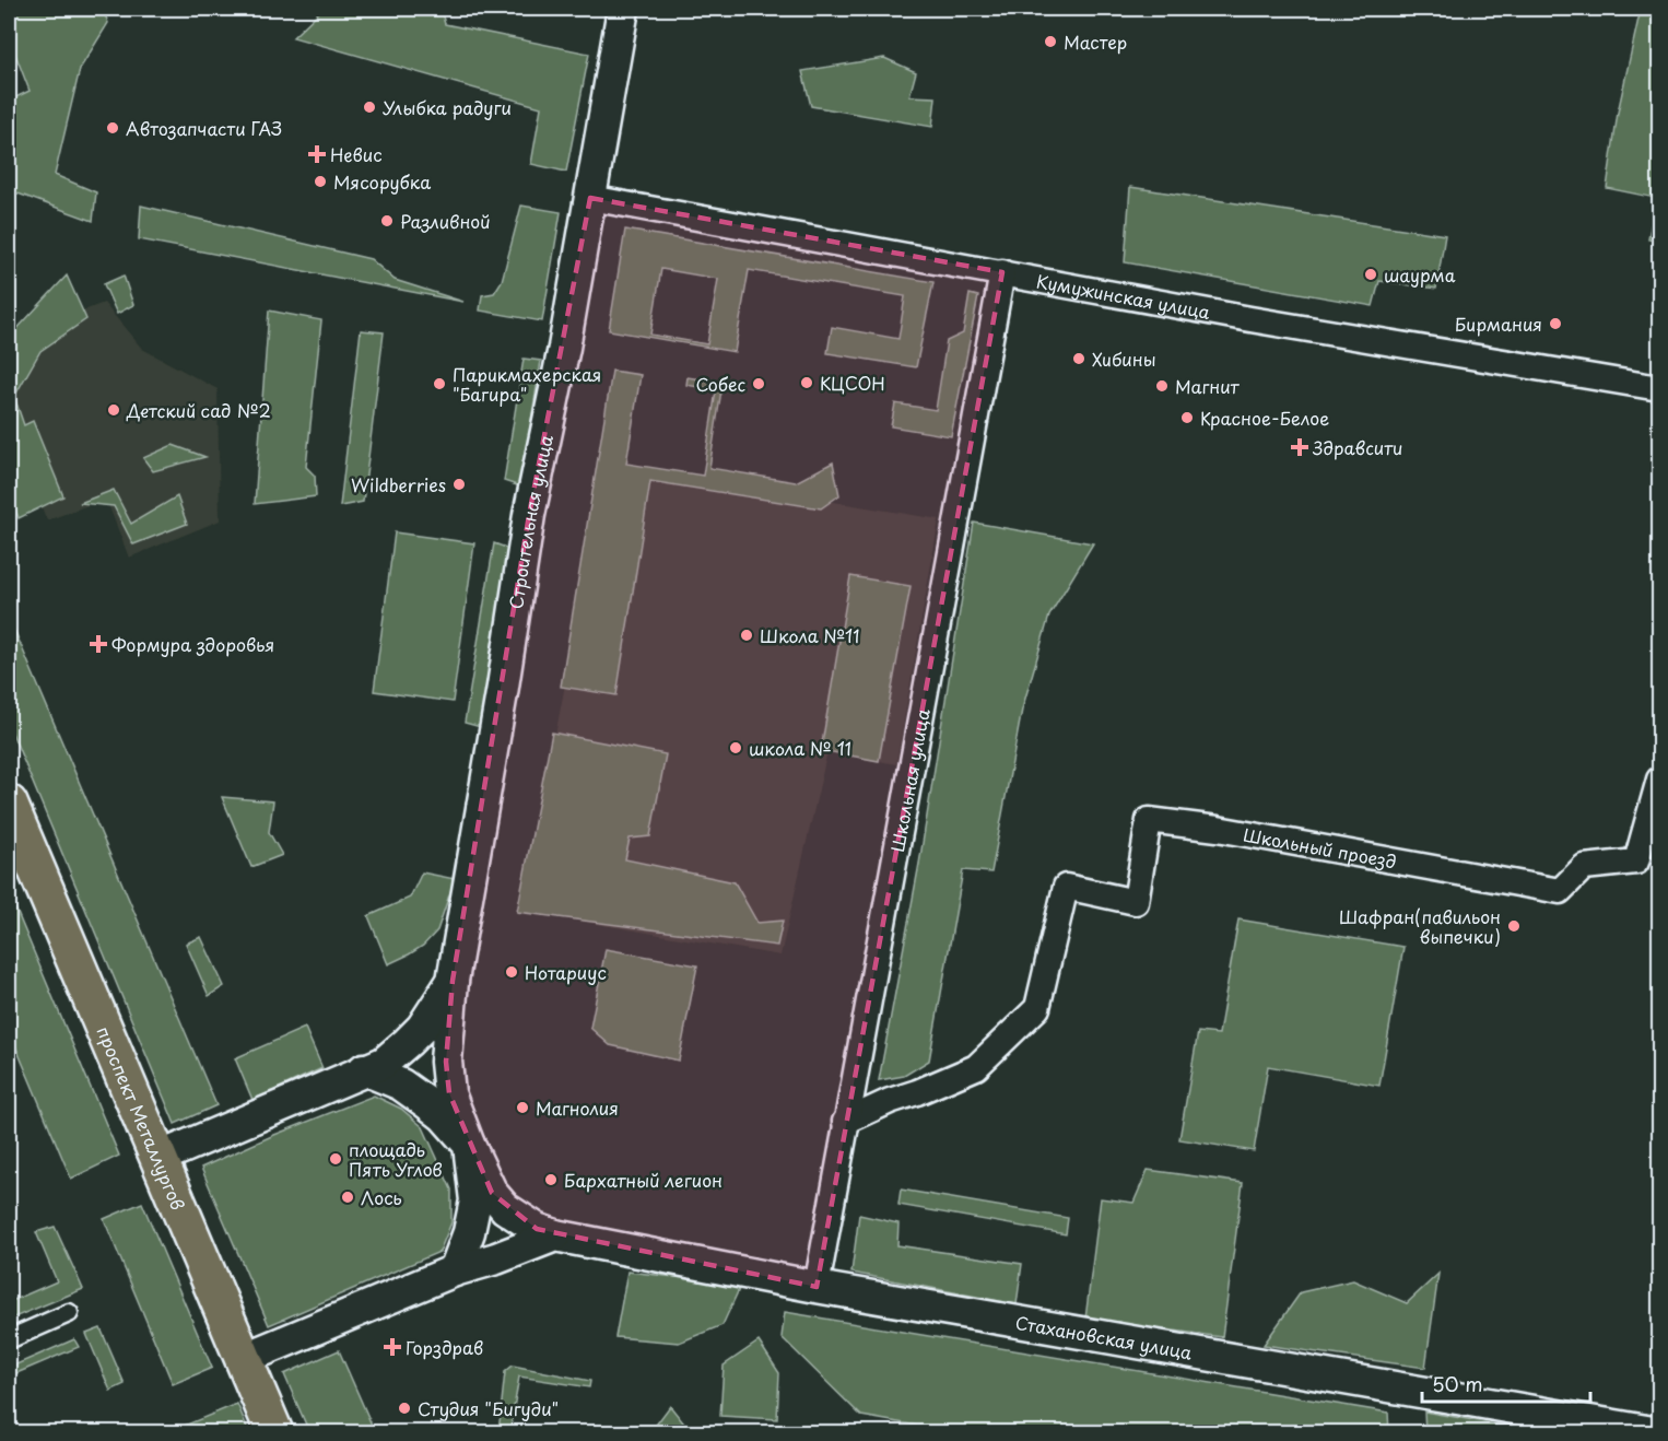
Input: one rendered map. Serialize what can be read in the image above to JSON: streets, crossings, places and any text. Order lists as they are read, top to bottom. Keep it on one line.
{"streets":{"main road":["проспект Металлургов"],"street":["Кумужинская улица","Строительная улица","Школьная улица","Школьный проезд","Стахановская улица"]},"crossings":[["Кумужинская улица","Строительная улица"],["Кумужинская улица","Школьная улица"],["Школьная улица","Школьный проезд"],["Школьная улица","Стахановская улица"]],"places":{"other":["Мастер","Улыбка радуги","Автозапчасти ГАЗ","Мясорубка","Разливной","шаурма","Бирмания","Хибины","КЦСОН","Парикмахерская \"Багира\"","Собес","Магнит","Детский сад №2","Красное-Белое","Wildberries","Школа №11","школа № 11","Шафран(павильон выпечки)","Нотариус","Магнолия","площадь Пять Углов","Бархатный легион","Лось","Студия \"Бигуди\""],"health":["Невис","Здравсити","Формура здоровья","Горздрав"]},"scale_bar":"50 m"}
